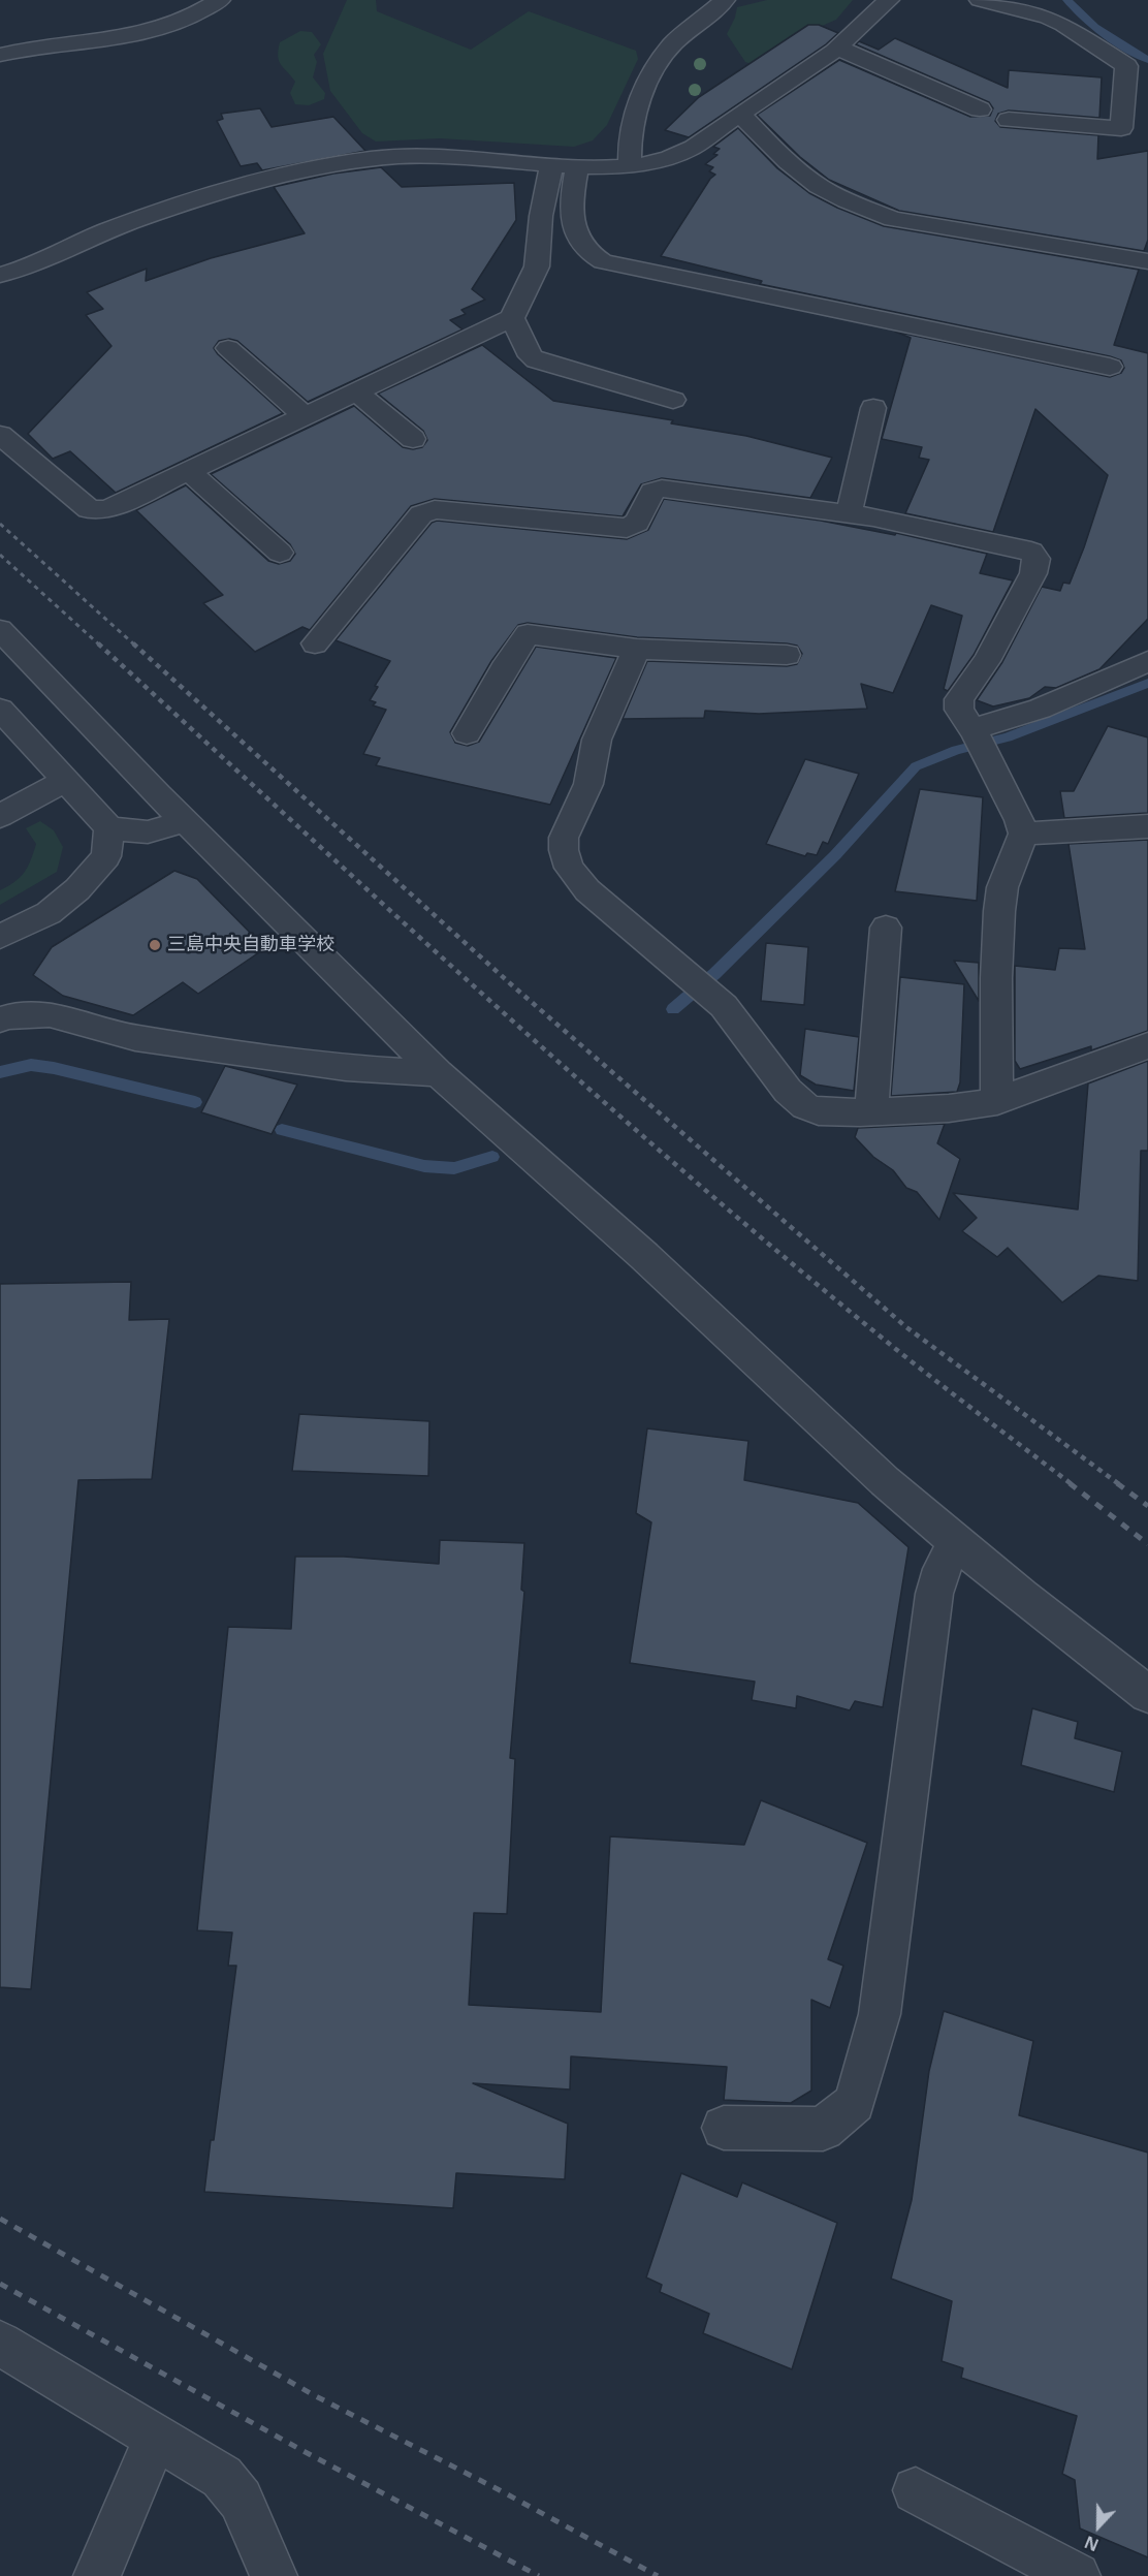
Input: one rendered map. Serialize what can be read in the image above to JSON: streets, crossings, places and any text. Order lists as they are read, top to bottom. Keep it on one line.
{"places":["三島中央自動車学校"],"north":"bottom"}
